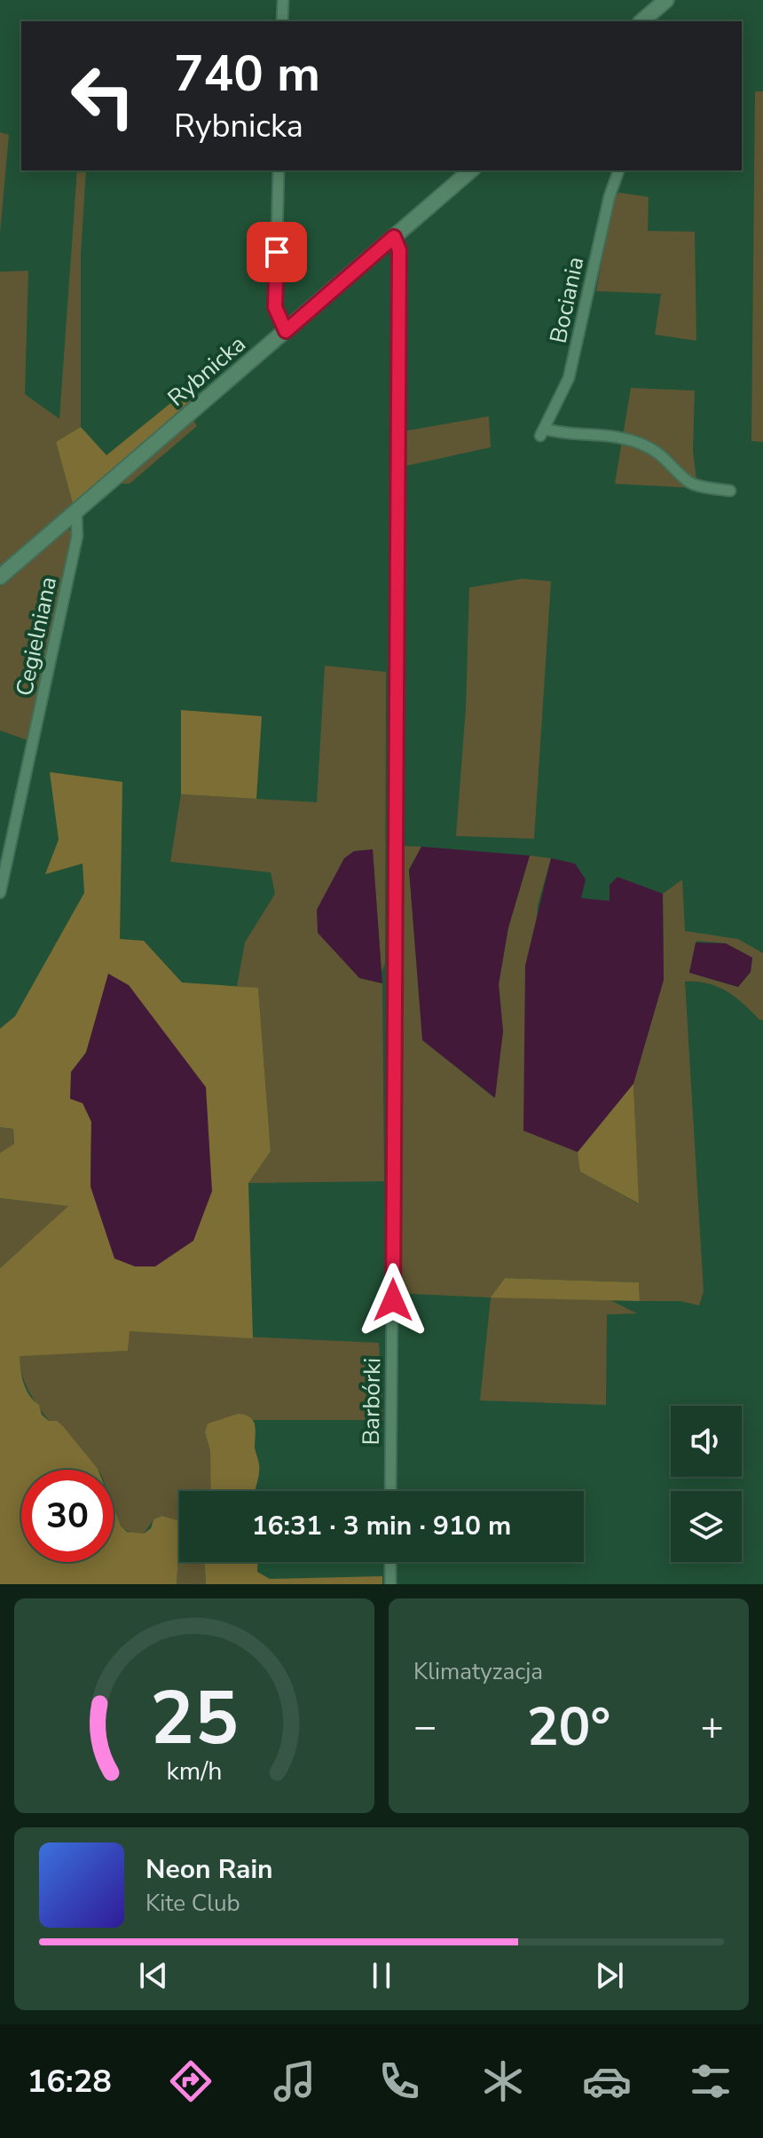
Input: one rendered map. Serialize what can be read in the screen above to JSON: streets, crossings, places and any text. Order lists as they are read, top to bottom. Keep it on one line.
{"streets":{"main road":["Rybnicka"],"street":["Bociania","Cegielniana","Barbórki"]},"crossings":[["Rybnicka","Cegielniana"],["Rybnicka","Barbórki"]],"page":{"turn":["740 m","Rybnicka"],"limit":"30","trip":"16:31 · 3 min · 910 m","tile":"Klimatyzacja","heat":["−","20°","+"],"song":["Neon Rain","Kite Club"],"tabs":"16:28","gauge":["25","km/h"]}}
